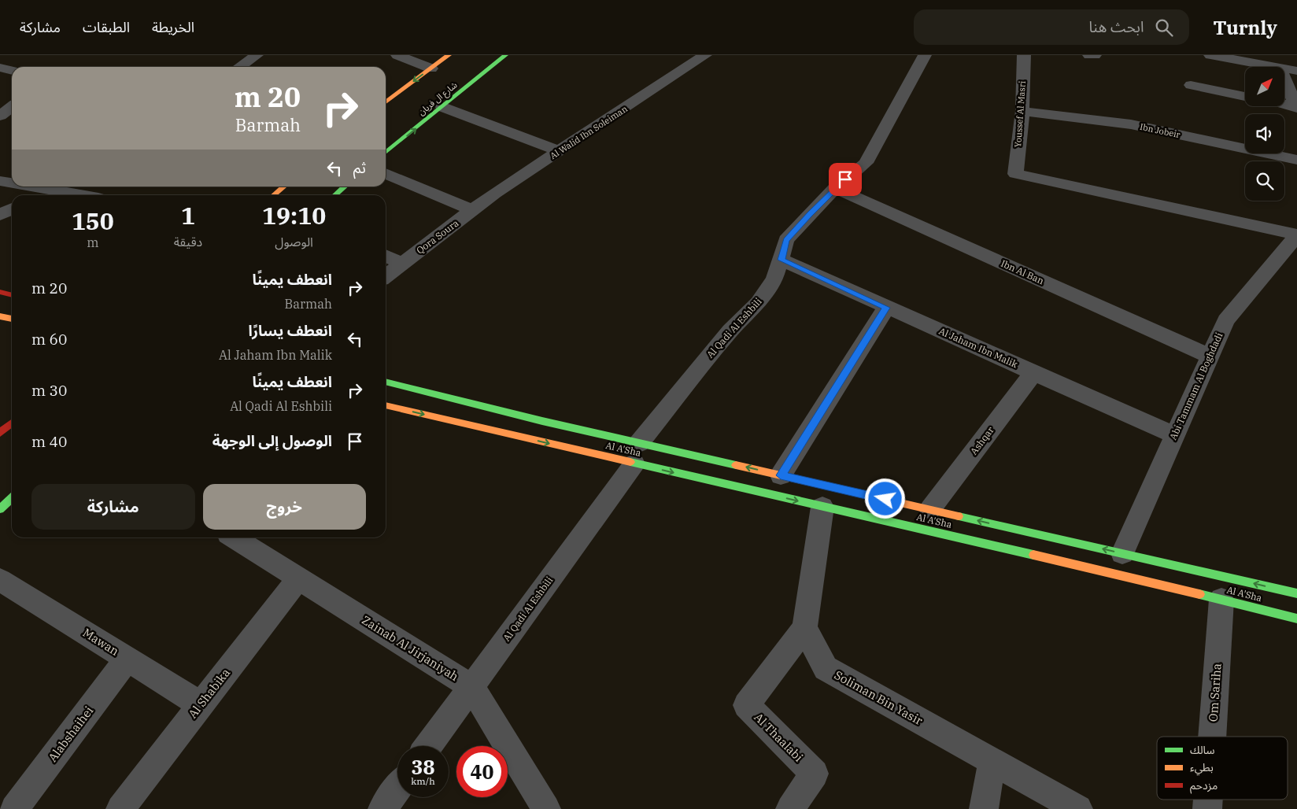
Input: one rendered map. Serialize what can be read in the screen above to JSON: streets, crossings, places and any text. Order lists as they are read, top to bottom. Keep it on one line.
{"streets":{"street":["شارع ال فريان","Youssef Al Masri","Ibn Jobeir","Al Walid Ibn Soleiman","Qora Soura","Ibn Al Ban","Al Qadi Al Eshbili","Al Jaham Ibn Malik","Abi Tammam Al Boghdadi","Ashqar","Al A'Sha","Mawan","Zainab Al Jirjaniyah","Om Sariha","Al Shabika","Soliman Bin Yasir","Alabshaihei","Al Thaalabi"]},"crossings":[["Youssef Al Masri","Ibn Jobeir"],["Youssef Al Masri","Abi Tammam Al Boghdadi"],["Al Walid Ibn Soleiman","Qora Soura"],["Ibn Al Ban","Al Qadi Al Eshbili"],["Ibn Al Ban","Abi Tammam Al Boghdadi"],["Al Qadi Al Eshbili","Al Jaham Ibn Malik"],["Al Qadi Al Eshbili","Al A'Sha"],["Al Qadi Al Eshbili","Zainab Al Jirjaniyah"],["Al Jaham Ibn Malik","Abi Tammam Al Boghdadi"],["Al Jaham Ibn Malik","Ashqar"],["Abi Tammam Al Boghdadi","Al A'Sha"],["Ashqar","Al A'Sha"],["Al A'Sha","Om Sariha"],["Mawan","Al Shabika"],["Mawan","Alabshaihei"],["Zainab Al Jirjaniyah","Al Shabika"],["Soliman Bin Yasir","Al Thaalabi"]],"legend":["سالك","بطيء","مزدحم"],"north":"top right","page":{"header":"Turnly","search":"ابحث هنا","nav":["الخريطة","الطبقات","مشاركة"],"turn":["20 m","Barmah"],"then":"ثم","eta":["19:10","الوصول","1","دقيقة","150","m"],"list":[{"name":"انعطف يمينًا","note":"Barmah","value":"20 m"},{"name":"انعطف يسارًا","note":"Al Jaham Ibn Malik","value":"60 m"},{"name":"انعطف يمينًا","note":"Al Qadi Al Eshbili","value":"30 m"},{"name":"الوصول إلى الوجهة","value":"40 m"}],"buttons":["خروج","مشاركة"],"speed":"38 km/h","limit":"40"}}
